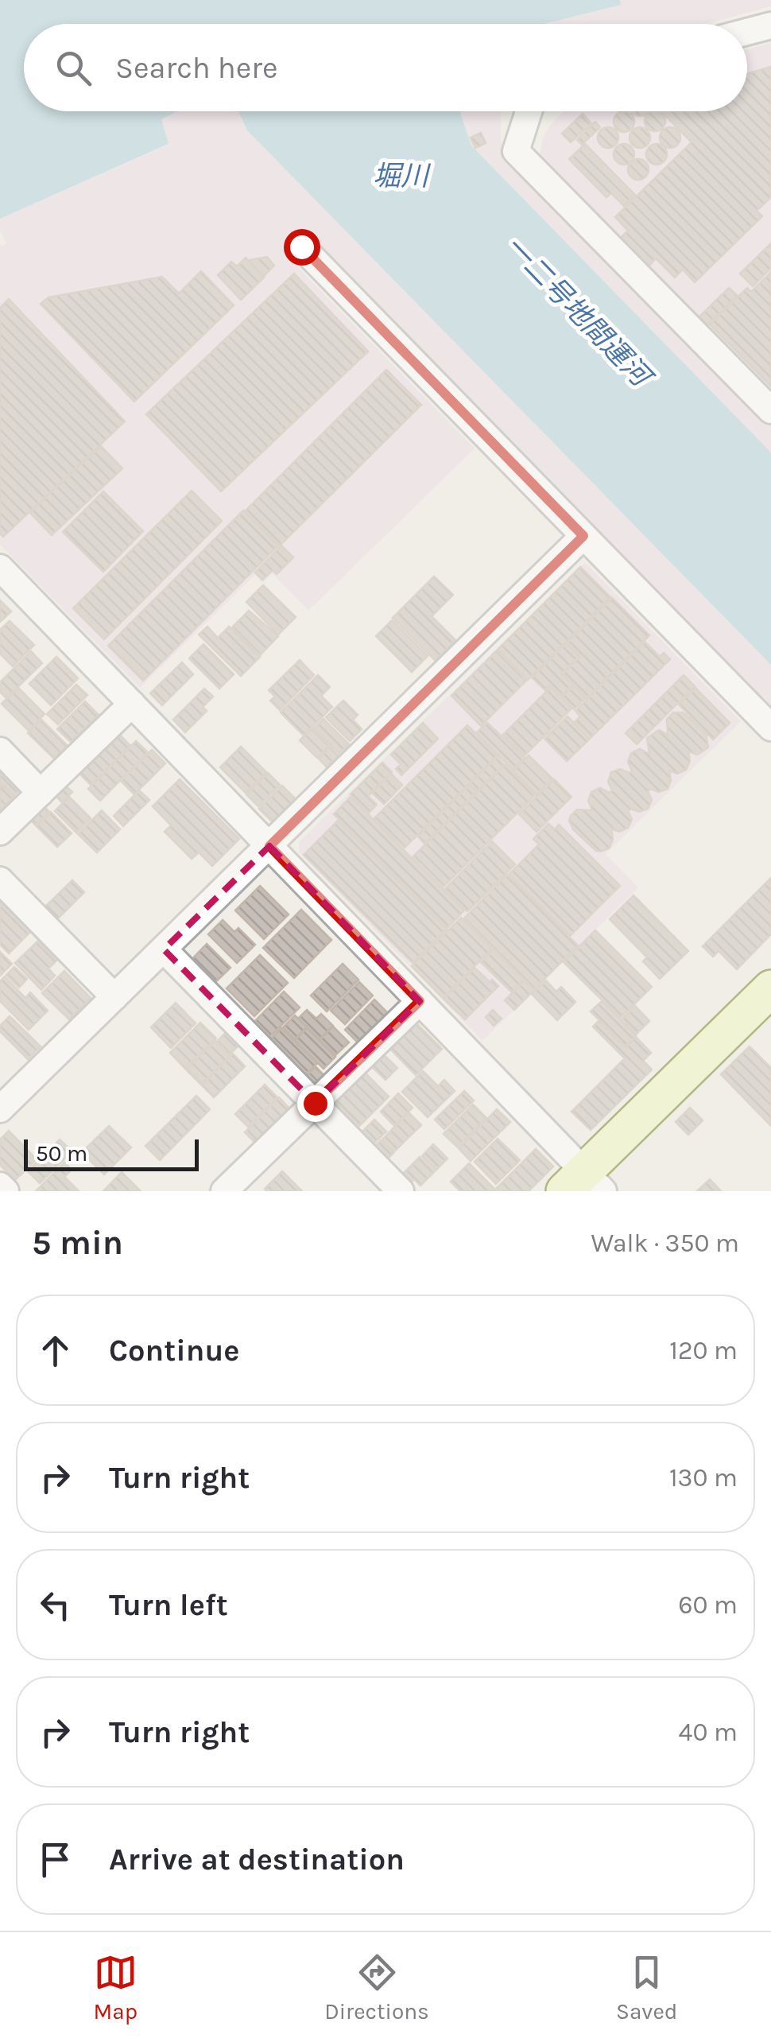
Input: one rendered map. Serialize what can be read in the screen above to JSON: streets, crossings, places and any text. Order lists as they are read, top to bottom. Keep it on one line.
{"water":["堀川","一二号地間運河"],"scale_bar":"50 m","page":{"search":"Search here","scale":"50 m","heading":["5 min","Walk · 350 m"],"list":[["Continue","120 m"],["Turn right","130 m"],["Turn left","60 m"],["Turn right","40 m"],"Arrive at destination"],"nav":["Map","Directions","Saved"]}}
